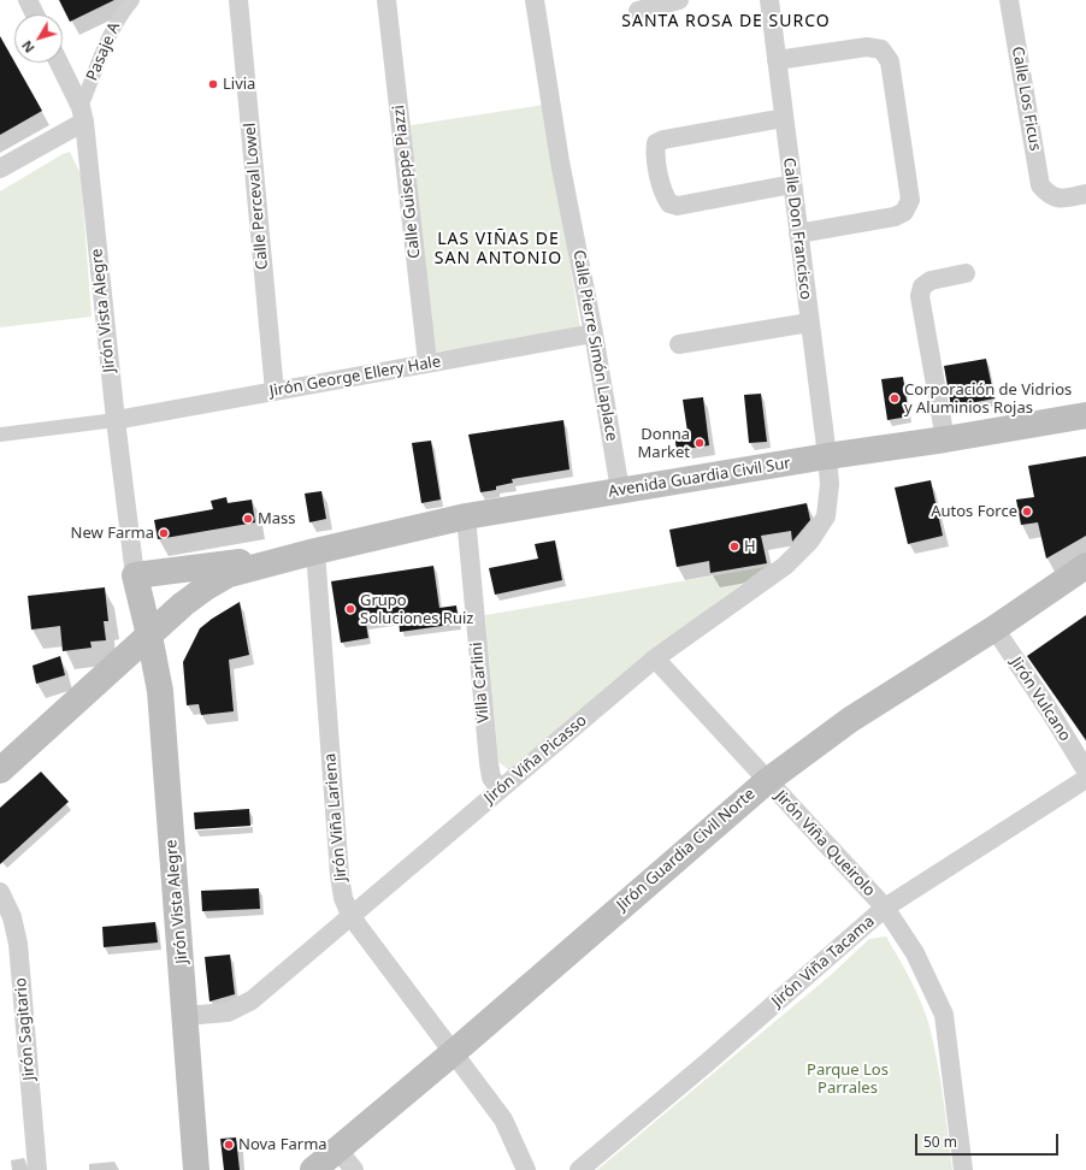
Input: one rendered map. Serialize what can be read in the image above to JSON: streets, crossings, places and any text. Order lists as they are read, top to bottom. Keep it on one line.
{"streets":{"main road":["Jirón Vista Alegre","Avenida Guardia Civil Sur","Jirón Guardia Civil Norte"],"street":["Pasaje A","Calle Los Ficus","Calle Guiseppe Piazzi","Calle Perceval Lowel","Calle Don Francisco","Calle Pierre Simón Laplace","Jirón George Ellery Hale","Villa Carlini","Jirón Vulcano","Jirón Viña Picasso","Jirón Viña Lariena","Jirón Viña Queirolo","Jirón Viña Tacama","Jirón Sagitario"]},"crossings":[["Pasaje A","Jirón Vista Alegre"],["Calle Guiseppe Piazzi","Jirón George Ellery Hale"],["Calle Perceval Lowel","Jirón George Ellery Hale"],["Calle Don Francisco","Avenida Guardia Civil Sur"],["Calle Don Francisco","Jirón Viña Picasso"],["Jirón Vista Alegre","Jirón George Ellery Hale"],["Jirón Vista Alegre","Avenida Guardia Civil Sur"],["Jirón Vista Alegre","Jirón Viña Picasso"],["Calle Pierre Simón Laplace","Jirón George Ellery Hale"],["Calle Pierre Simón Laplace","Avenida Guardia Civil Sur"],["Avenida Guardia Civil Sur","Villa Carlini"],["Avenida Guardia Civil Sur","Jirón Viña Picasso"],["Avenida Guardia Civil Sur","Jirón Viña Lariena"],["Villa Carlini","Jirón Viña Picasso"],["Jirón Vulcano","Jirón Guardia Civil Norte"],["Jirón Viña Picasso","Jirón Viña Lariena"],["Jirón Viña Picasso","Jirón Viña Queirolo"],["Jirón Viña Lariena","Jirón Guardia Civil Norte"],["Jirón Viña Queirolo","Jirón Guardia Civil Norte"],["Jirón Viña Queirolo","Jirón Viña Tacama"]],"districts":["SANTA ROSA DE SURCO","LAS VIÑAS DE SAN ANTONIO"],"parks":["Parque Los Parrales"],"places":["Livia","Corporación de Vidrios y Aluminios Rojas","Donna Market","Autos Force","Mass","New Farma","H","Grupo Soluciones Ruiz","Nova Farma"],"scale_bar":"50 m","north":"bottom left"}
